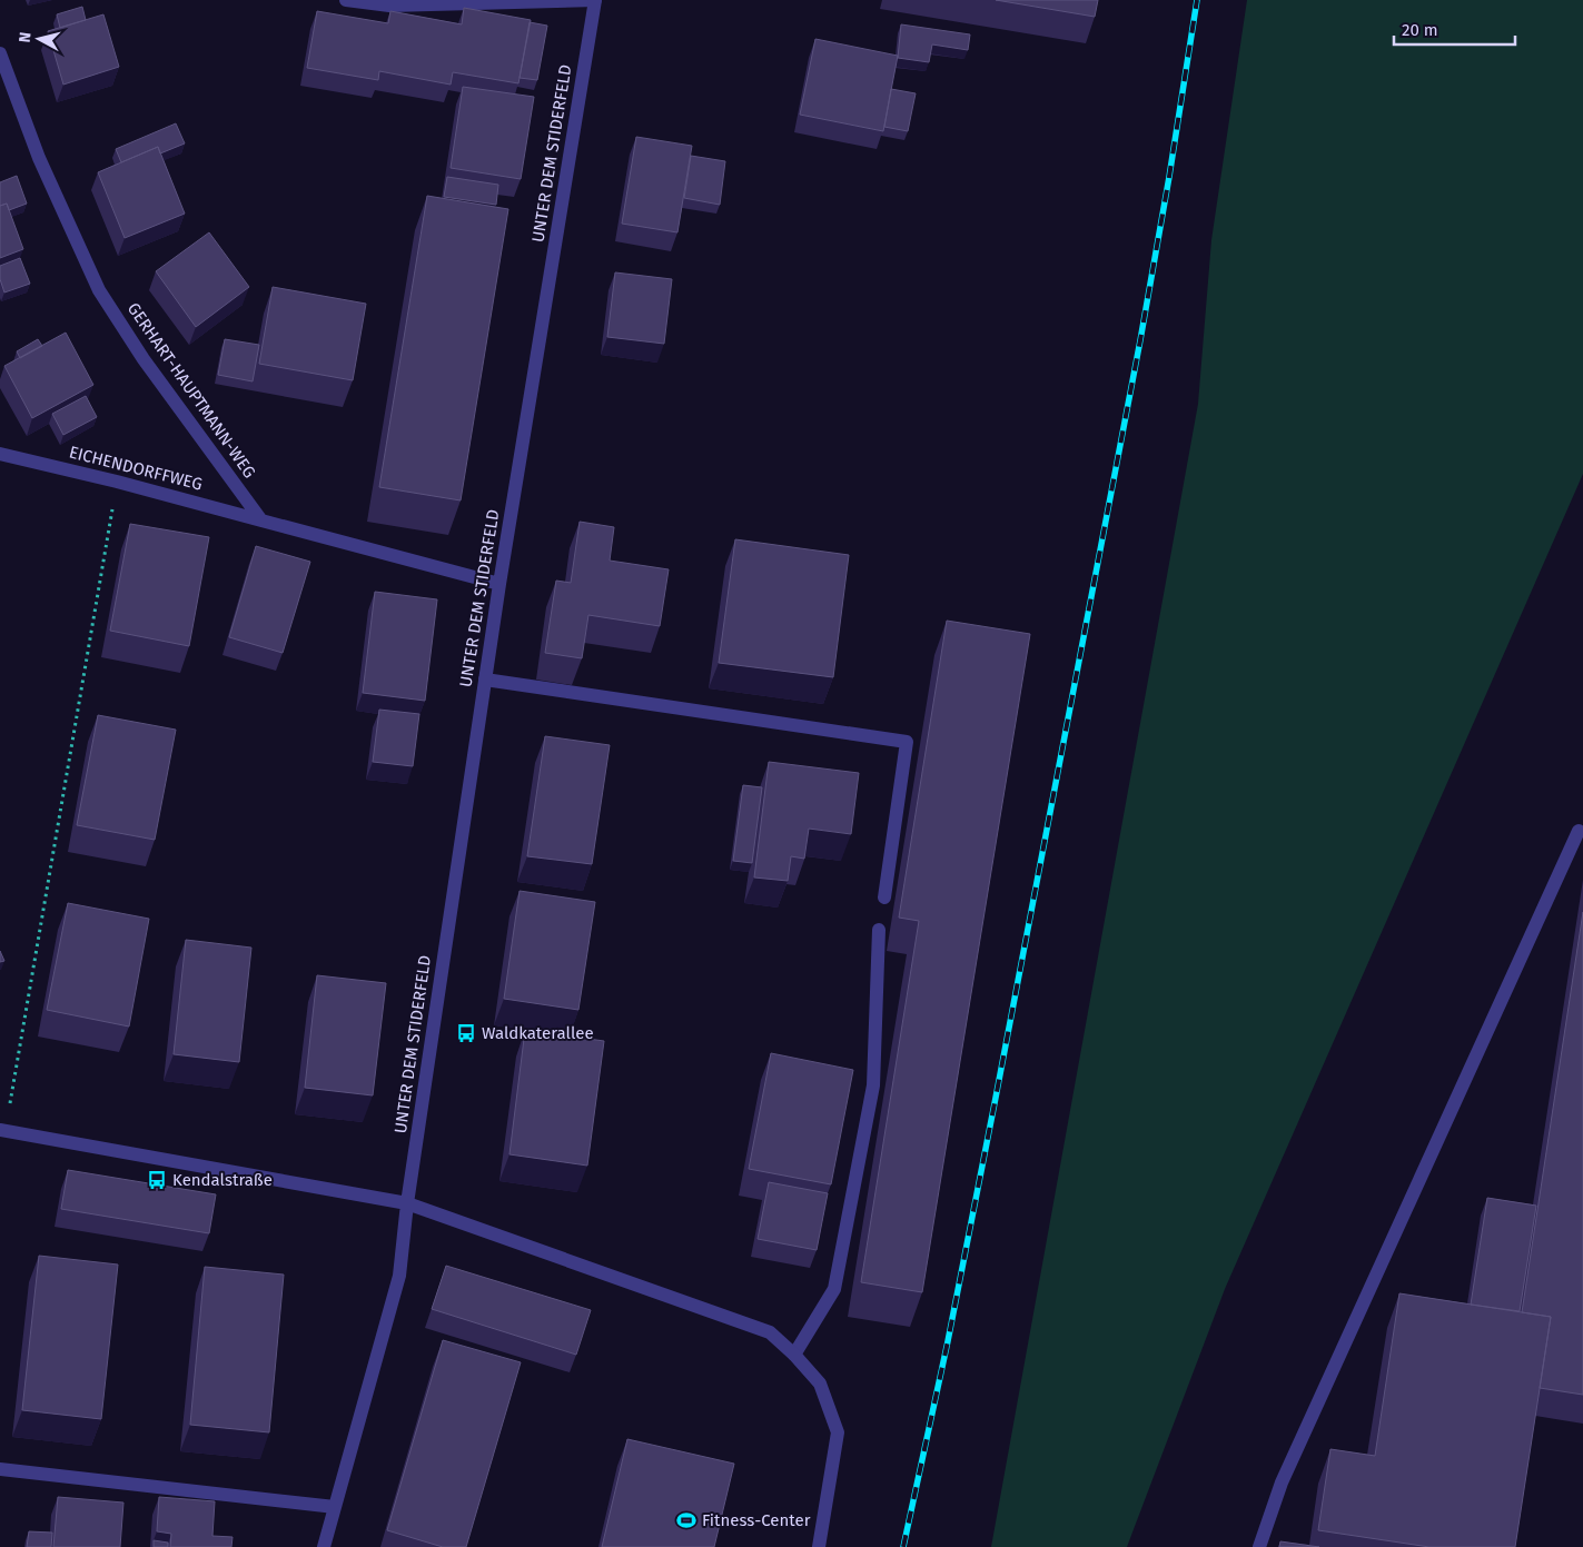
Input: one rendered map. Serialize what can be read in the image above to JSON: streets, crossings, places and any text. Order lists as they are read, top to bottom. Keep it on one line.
{"streets":{"street":["UNTER DEM STIDERFELD","GERHART-HAUPTMANN-WEG","EICHENDORFFWEG"]},"crossings":[["GERHART-HAUPTMANN-WEG","EICHENDORFFWEG"]],"places":{"bus stop":["Waldkaterallee","Kendalstraße"],"sports":["Fitness-Center"]},"scale_bar":"20 m","north":"left"}
